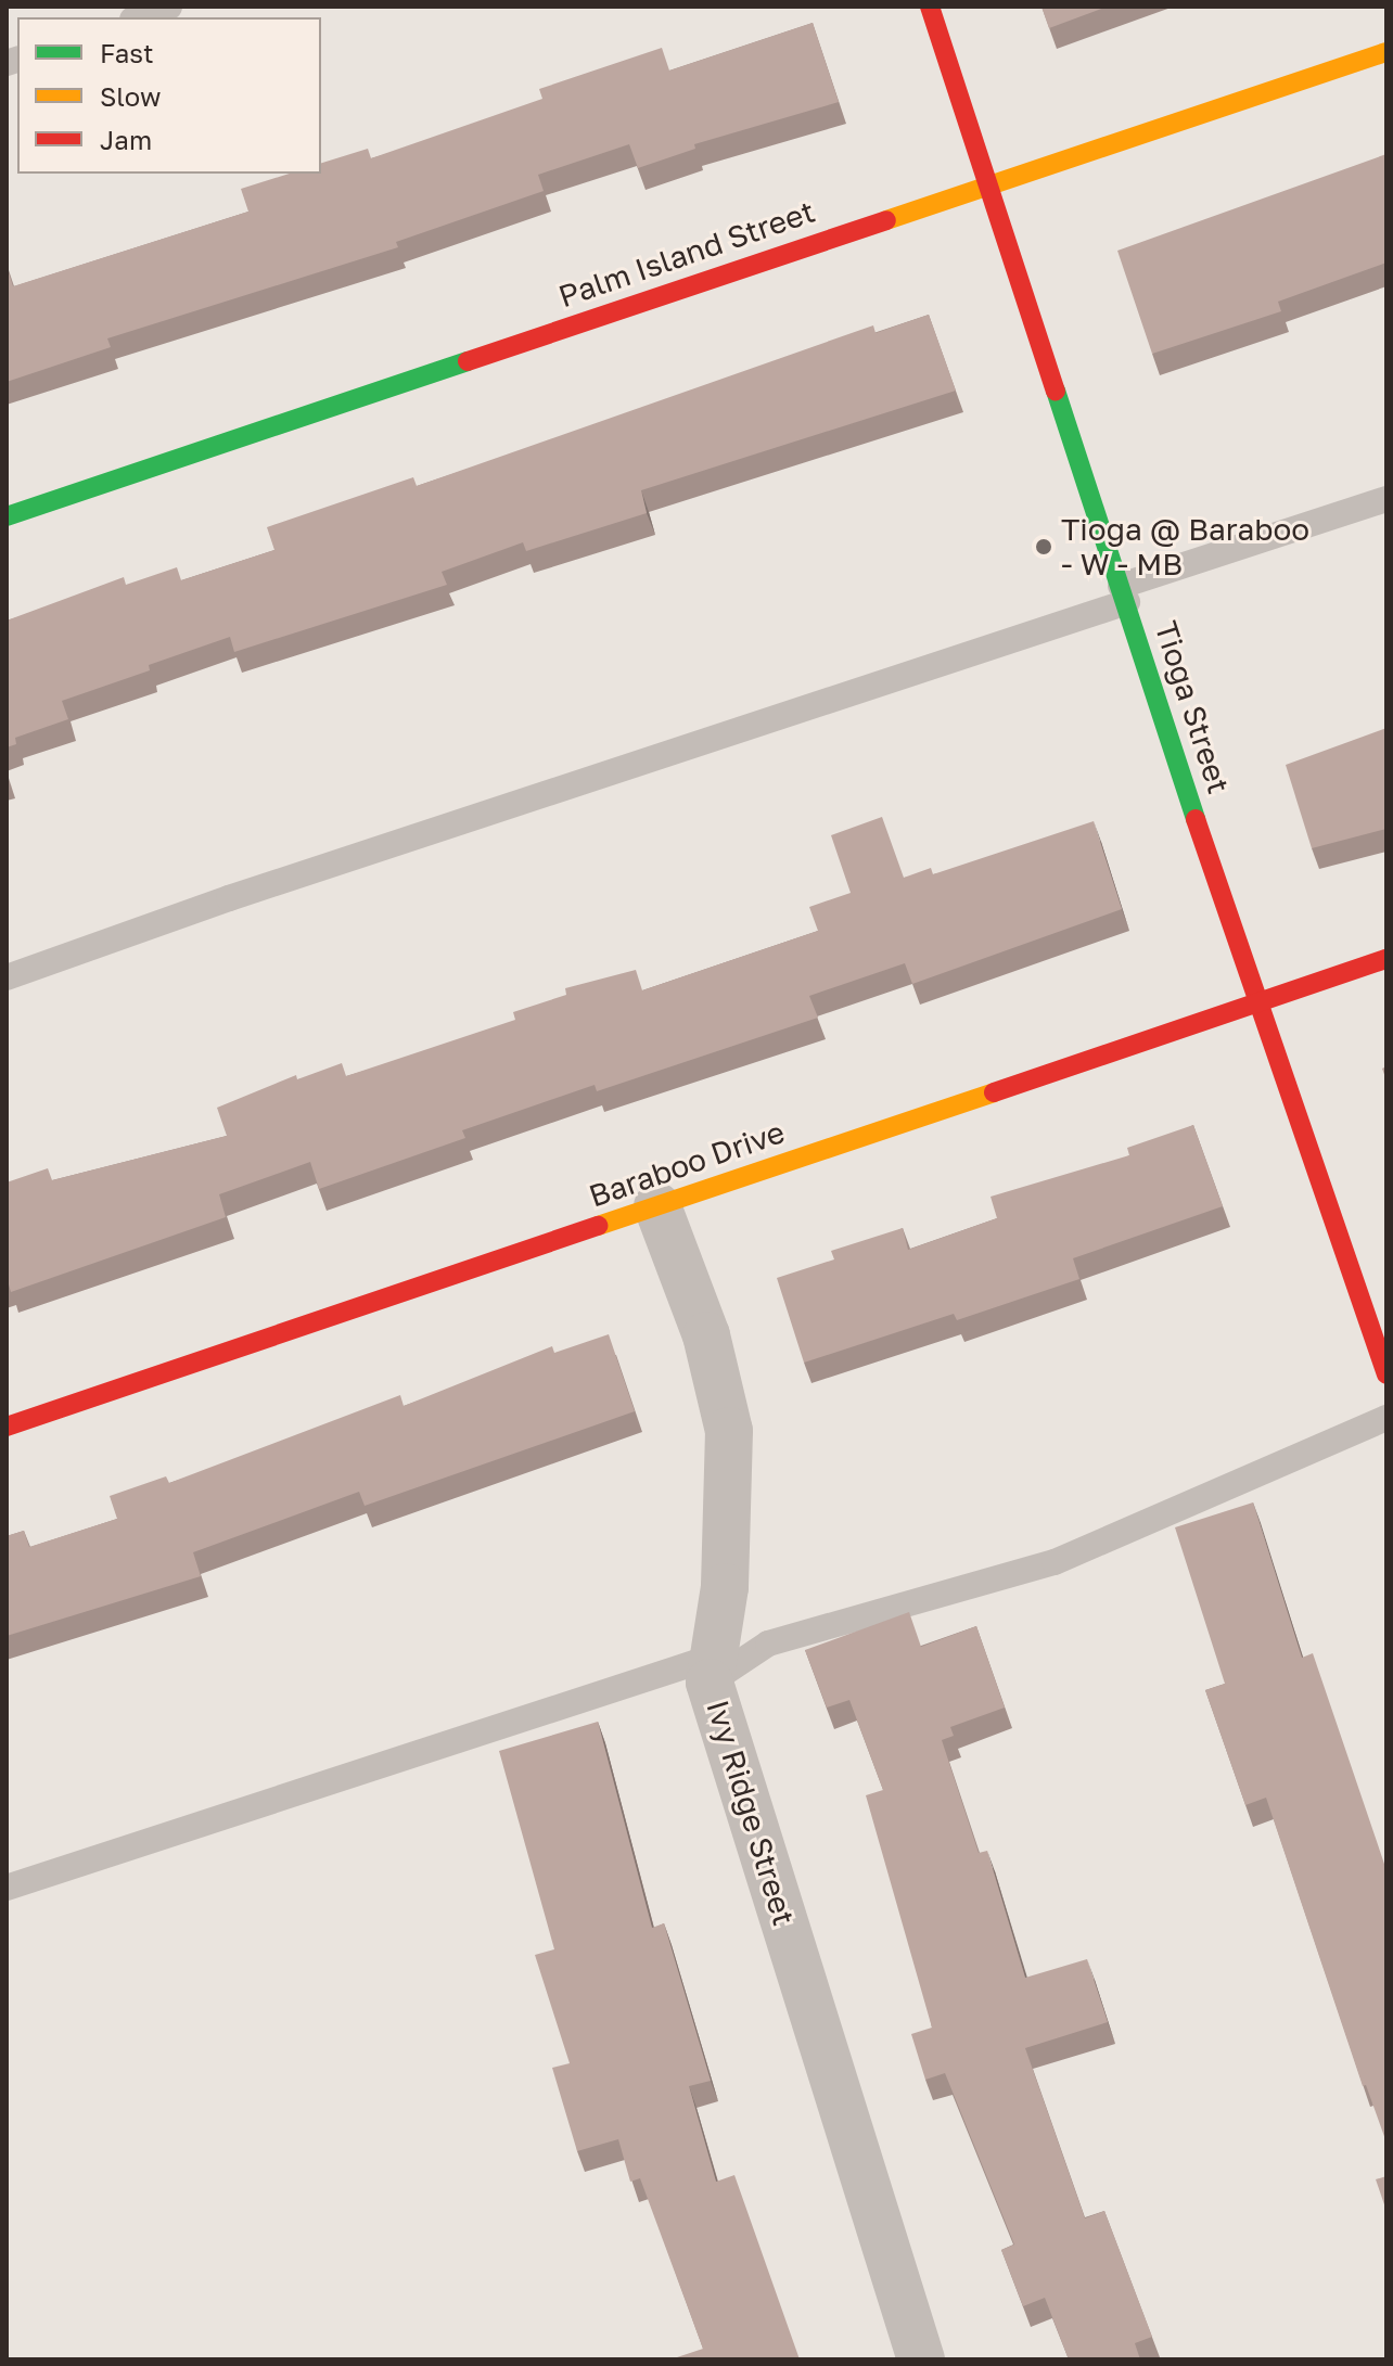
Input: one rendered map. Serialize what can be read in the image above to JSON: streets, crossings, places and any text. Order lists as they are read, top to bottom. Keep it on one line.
{"streets":{"street":["Palm Island Street","Tioga Street","Baraboo Drive","Ivy Ridge Street"]},"crossings":[["Palm Island Street","Tioga Street"],["Tioga Street","Baraboo Drive"],["Baraboo Drive","Ivy Ridge Street"]],"places":["Tioga @ Baraboo - W - MB"],"legend":["Fast","Slow","Jam"]}
